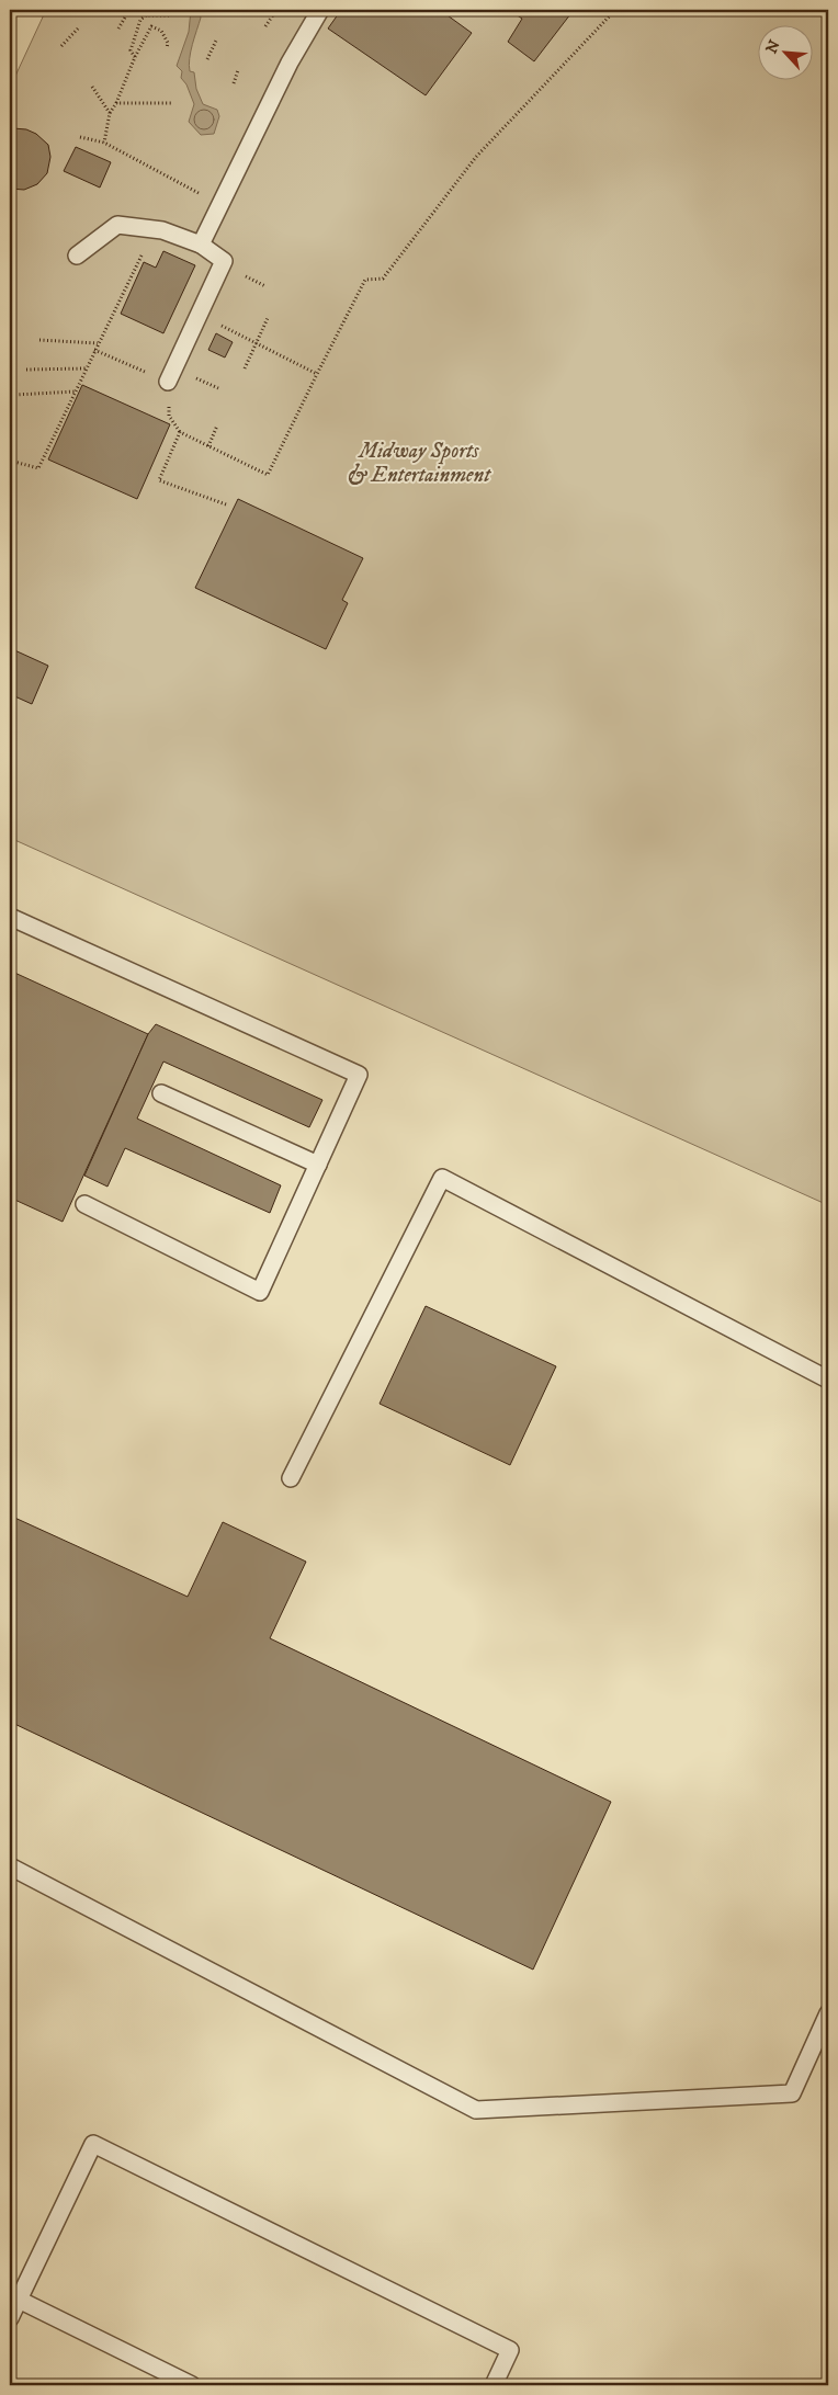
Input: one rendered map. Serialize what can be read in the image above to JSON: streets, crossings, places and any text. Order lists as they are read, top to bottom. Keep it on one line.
{"parks":["Midway Sports & Entertainment"],"north":"top left"}
